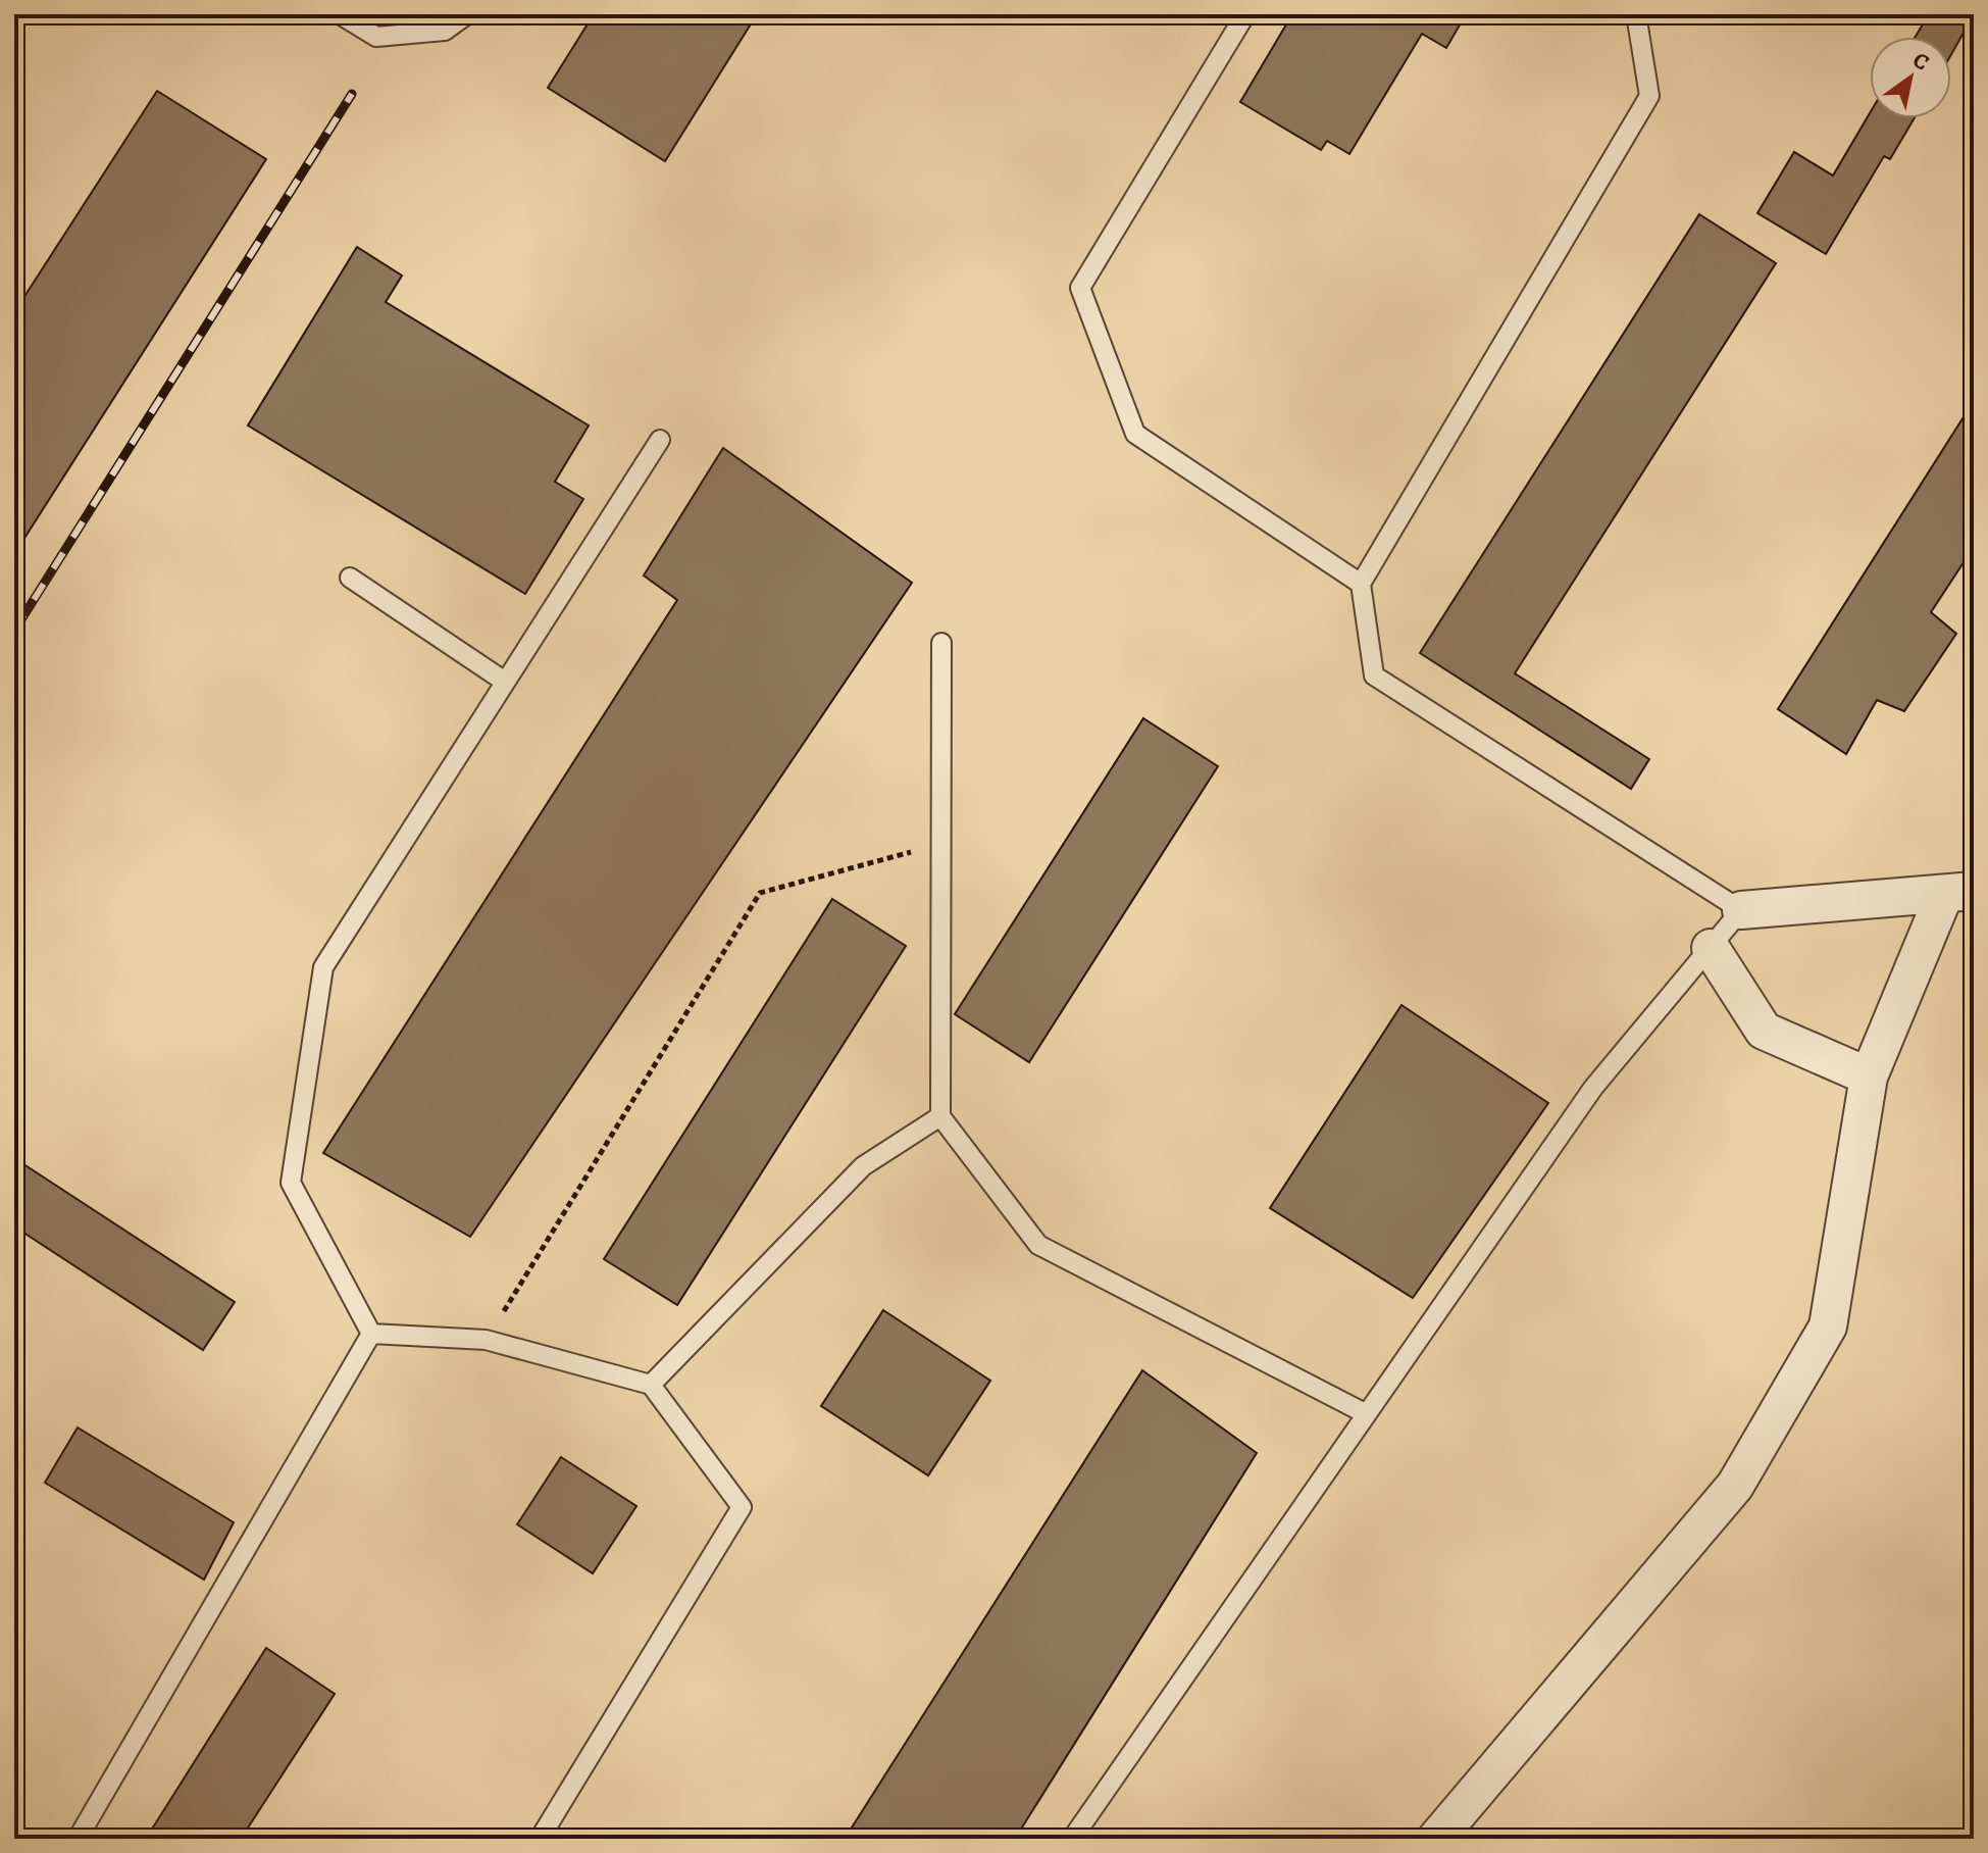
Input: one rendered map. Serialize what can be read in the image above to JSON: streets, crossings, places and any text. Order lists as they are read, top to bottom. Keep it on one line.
{"north":"top right"}
